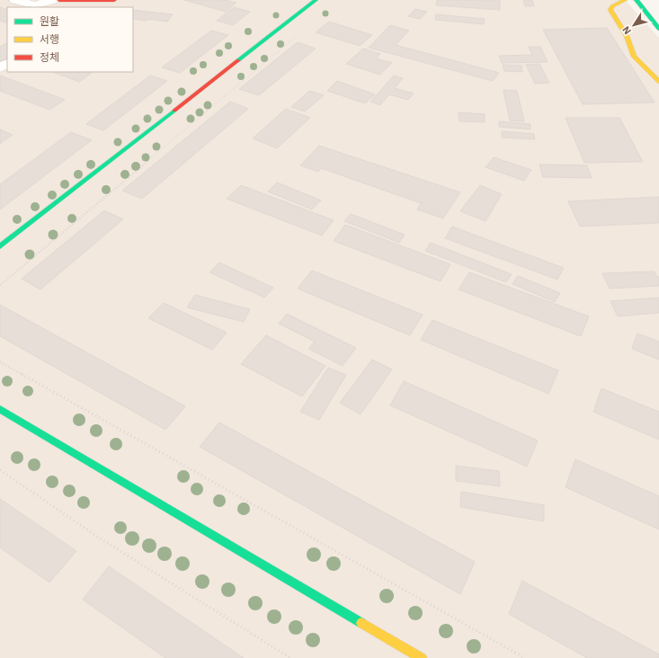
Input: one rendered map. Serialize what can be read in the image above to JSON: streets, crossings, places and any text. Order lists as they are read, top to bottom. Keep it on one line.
{"legend":["원활","서행","정체"],"north":"bottom left"}
